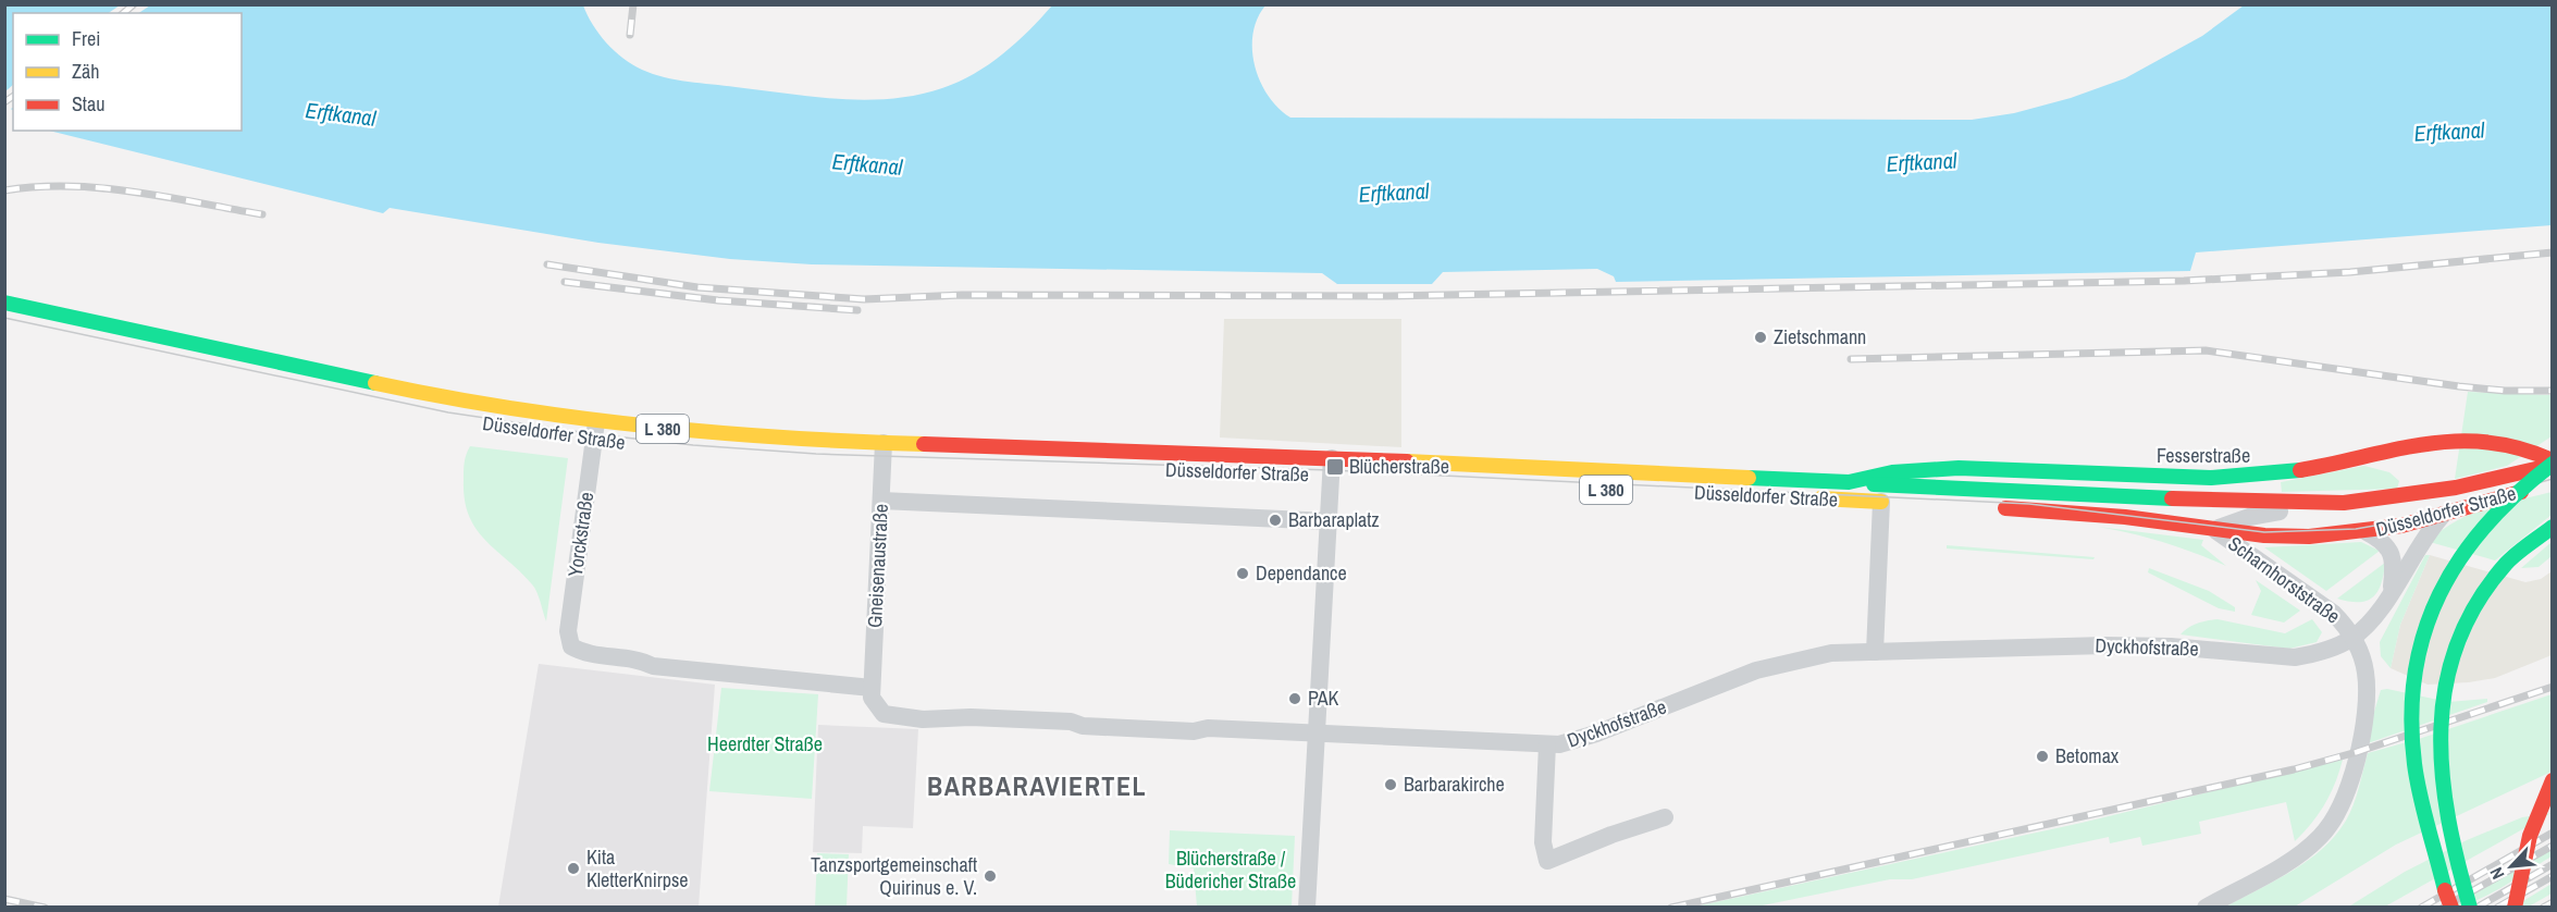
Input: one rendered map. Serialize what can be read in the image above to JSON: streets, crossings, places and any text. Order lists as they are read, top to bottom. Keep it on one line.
{"streets":{"main road":["L 380","Düsseldorfer Straße","Fesserstraße"],"street":["Yorckstraße","Gneisenaustraße","Scharnhorststraße","Dyckhofstraße"]},"crossings":[["Düsseldorfer Straße","Fesserstraße"],["Düsseldorfer Straße","Yorckstraße"],["Düsseldorfer Straße","Gneisenaustraße"],["Düsseldorfer Straße","Scharnhorststraße"],["Yorckstraße","Gneisenaustraße"],["Scharnhorststraße","Dyckhofstraße"]],"districts":["BARBARAVIERTEL"],"water":["Erftkanal"],"parks":["Heerdter Straße","Blücherstraße / Büdericher Straße"],"places":{"other":["Zietschmann","Barbaraplatz","Dependance","PAK","Betomax","Barbarakirche","Kita KletterKnirpse","Tanzsportgemeinschaft Quirinus e. V."],"transit":["Blücherstraße"]},"legend":["Frei","Zäh","Stau"],"north":"bottom left"}
